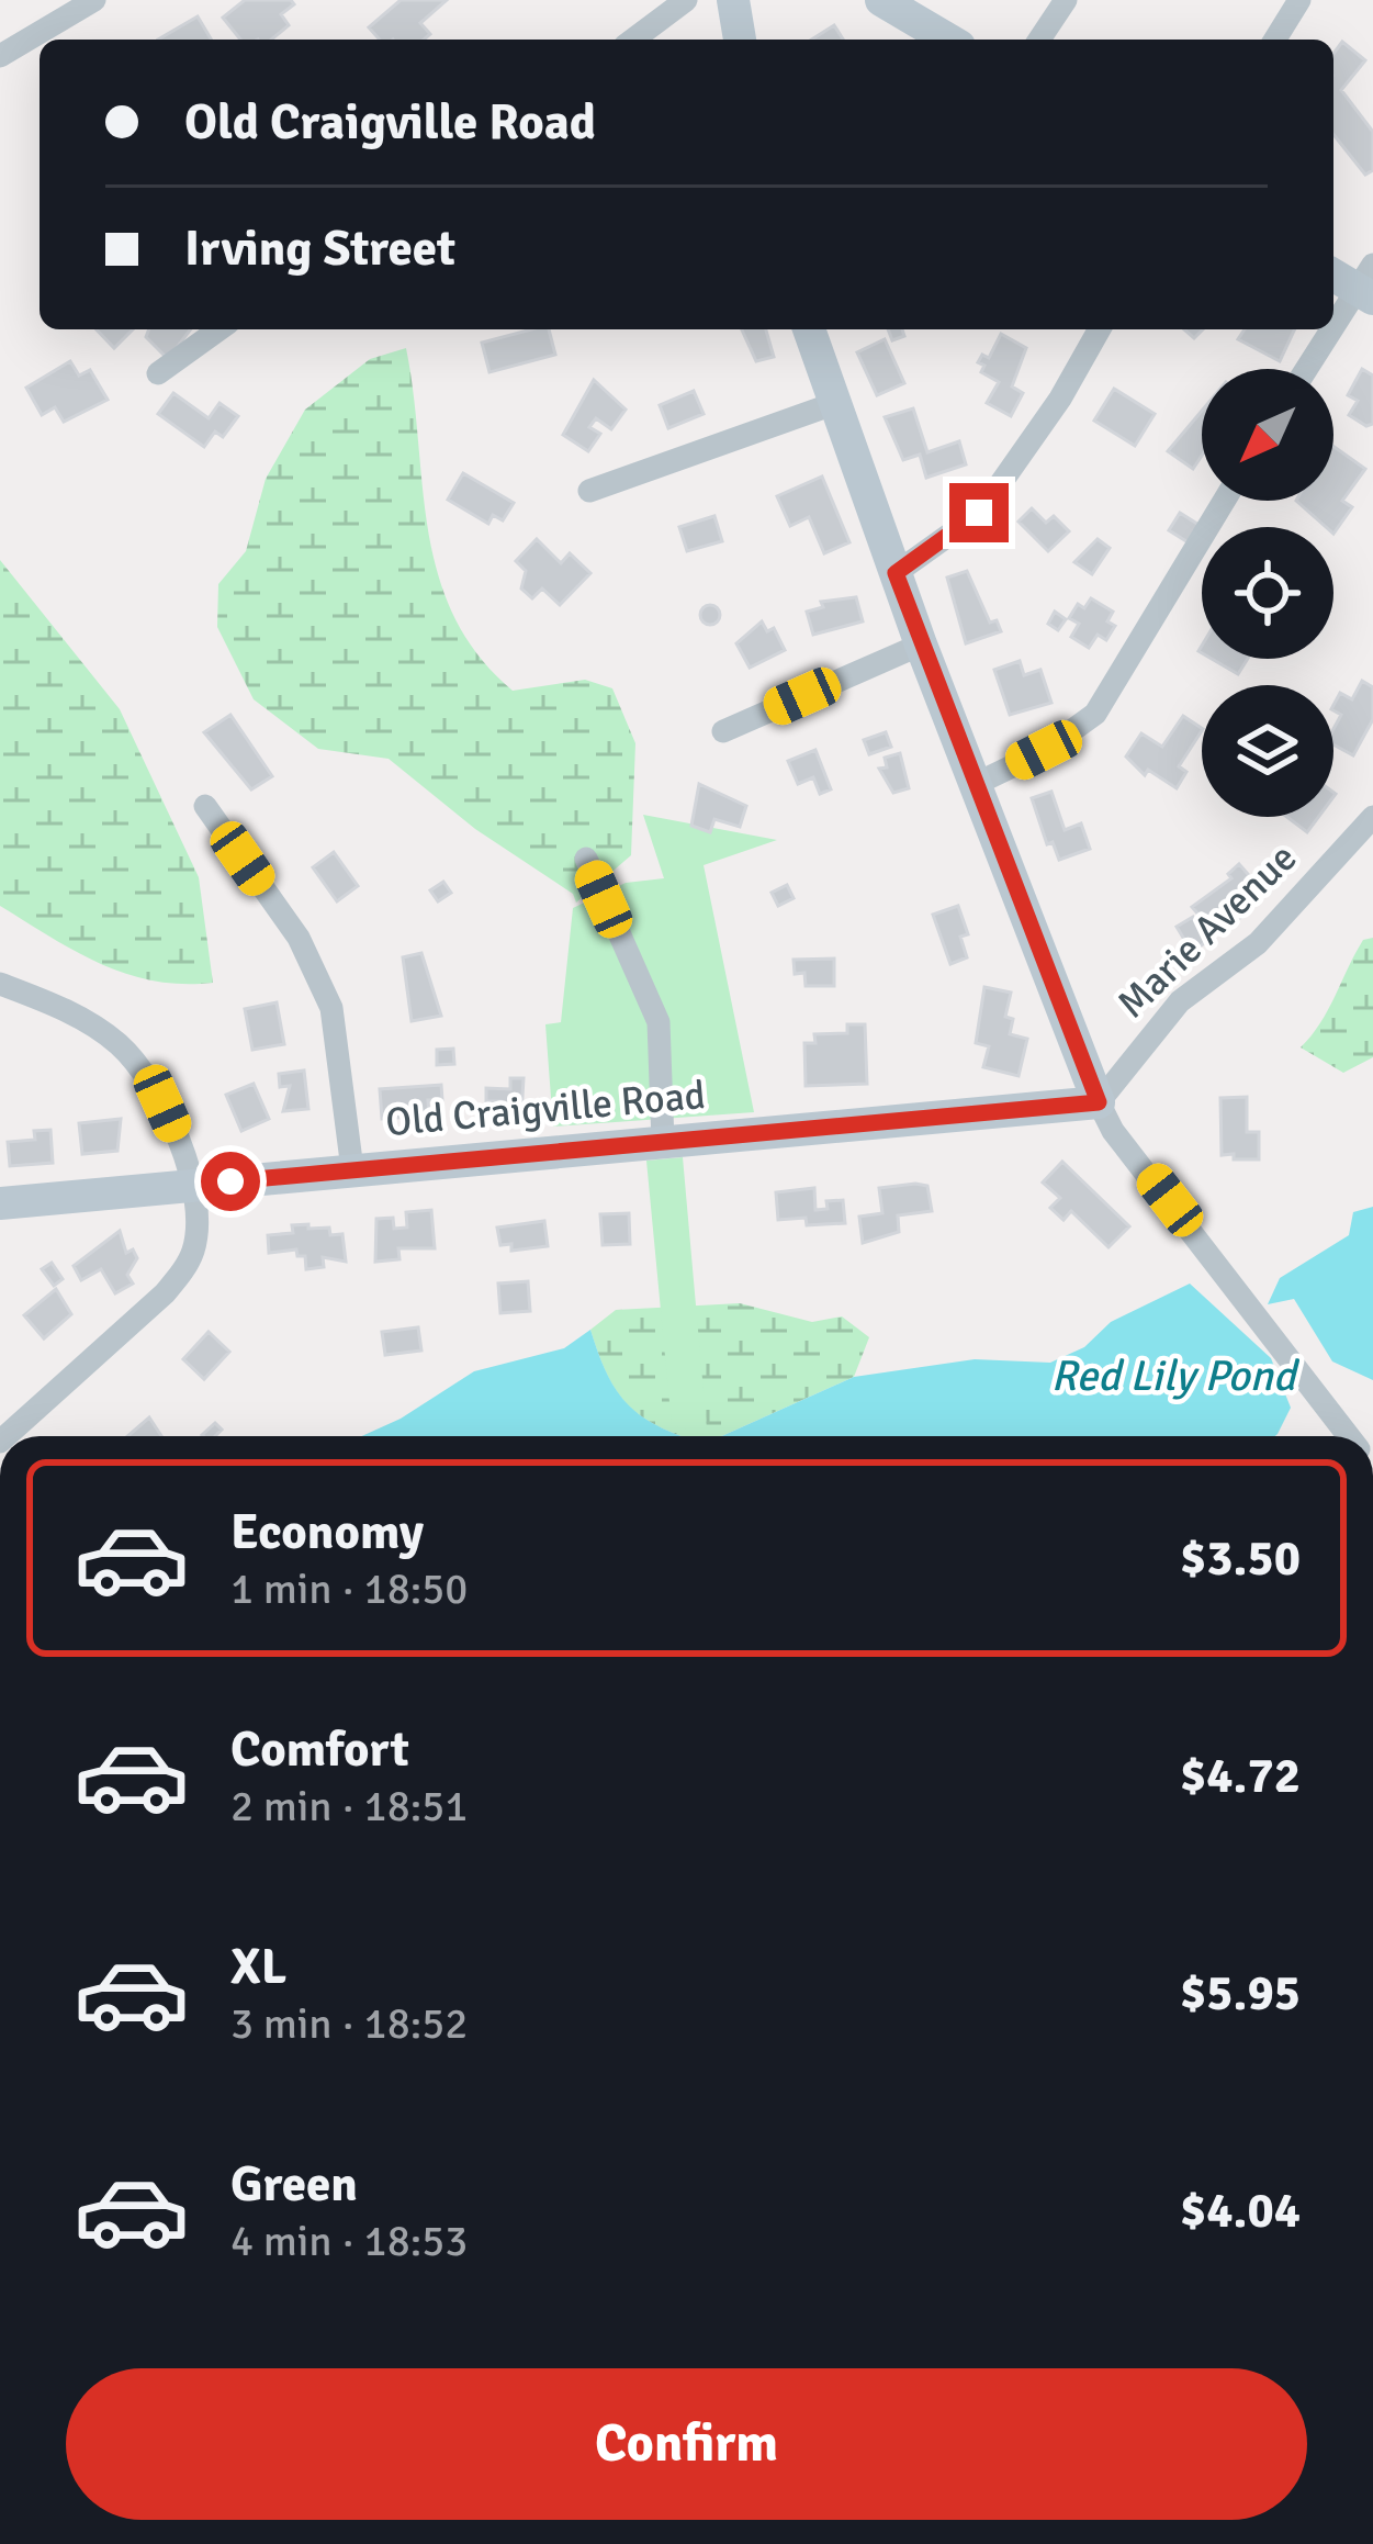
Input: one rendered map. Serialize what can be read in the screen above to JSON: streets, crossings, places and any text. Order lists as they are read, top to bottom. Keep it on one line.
{"streets":{"street":["Marie Avenue","Old Craigville Road"]},"crossings":[["Marie Avenue","Old Craigville Road"]],"water":["Red Lily Pond"],"north":"bottom left","page":{"banner":["Old Craigville Road","Irving Street"],"list":[{"name":"Economy","note":"1 min · 18:50","value":"$3.50"},{"name":"Comfort","note":"2 min · 18:51","value":"$4.72"},{"name":"XL","note":"3 min · 18:52","value":"$5.95"},{"name":"Green","note":"4 min · 18:53","value":"$4.04"}],"buttons":"Confirm"}}
